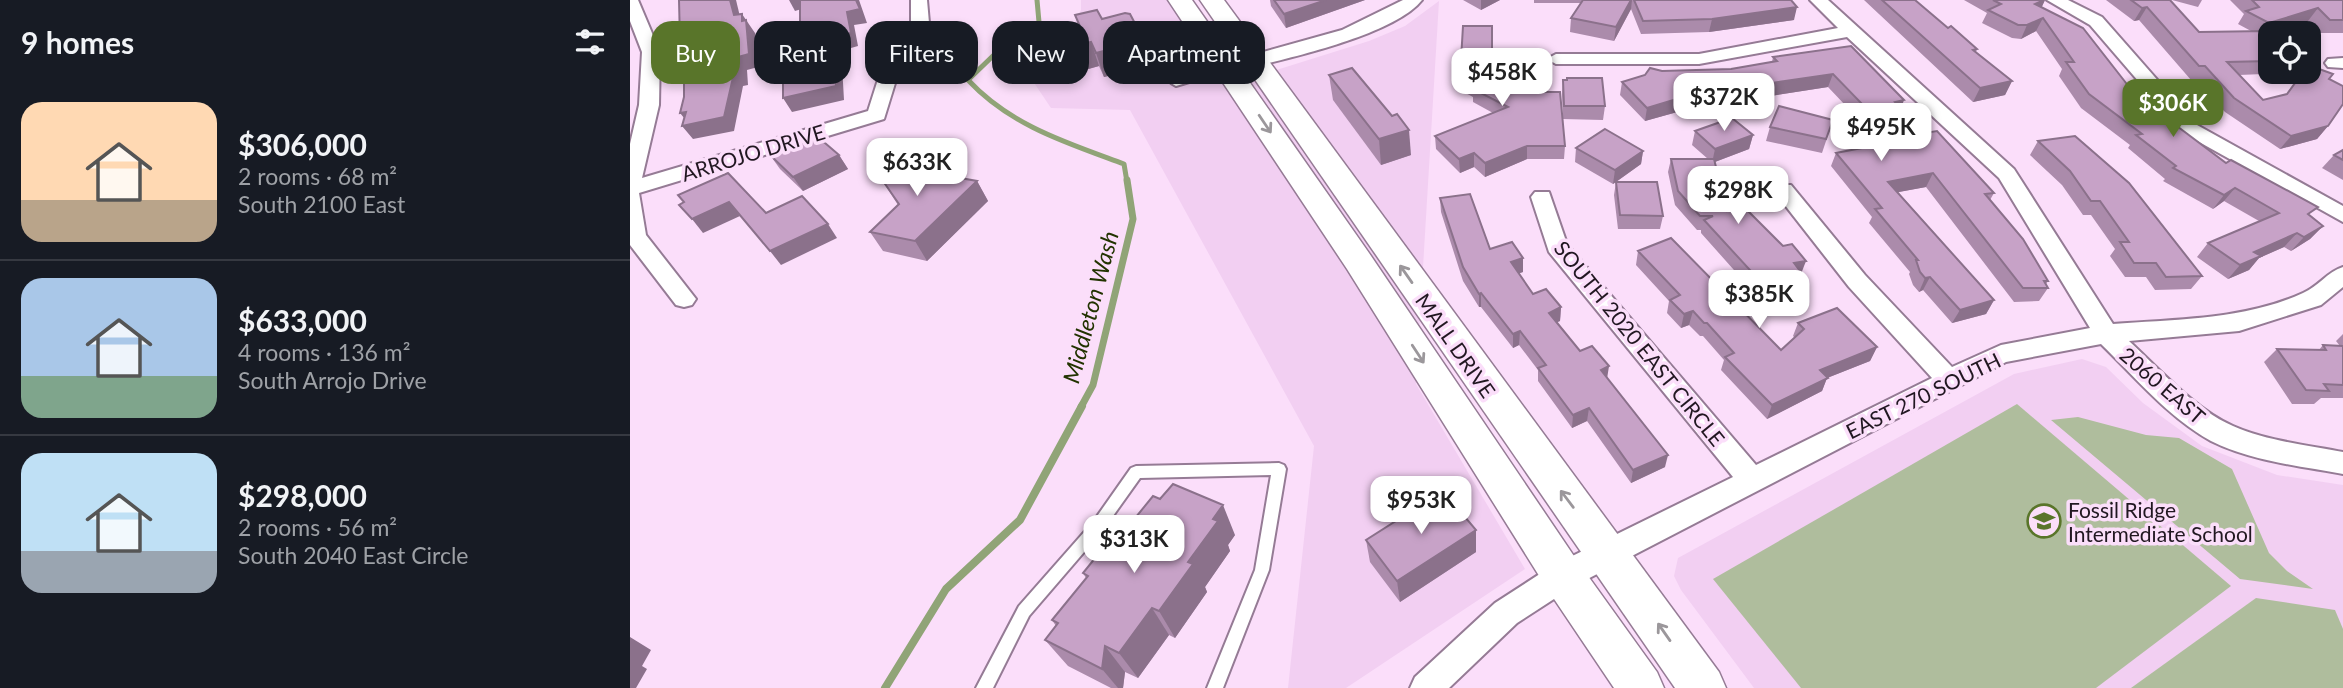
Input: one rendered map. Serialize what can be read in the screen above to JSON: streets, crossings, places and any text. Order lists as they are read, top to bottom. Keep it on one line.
{"streets":{"main road":["MALL DRIVE"],"street":["ARROJO DRIVE","SOUTH 2020 EAST CIRCLE","2060 EAST","EAST 270 SOUTH"]},"crossings":[["SOUTH 2020 EAST CIRCLE","EAST 270 SOUTH"],["MALL DRIVE","EAST 270 SOUTH"],["2060 EAST","EAST 270 SOUTH"]],"water":["Middleton Wash"],"places":{"school or university":["Fossil Ridge Intermediate School"]},"page":{"heading":"9 homes","chip":["Buy","Rent","Filters","New","Apartment"],"price":["$458K","$372K","$306K","$495K","$633K","$298K","$385K","$953K","$313K"],"list":[{"name":"$306,000","note":"2 rooms · 68 m² · South 2100 East"},{"name":"$633,000","note":"4 rooms · 136 m² · South Arrojo Drive"},{"name":"$298,000","note":"2 rooms · 56 m² · South 2040 East Circle"}]}}
